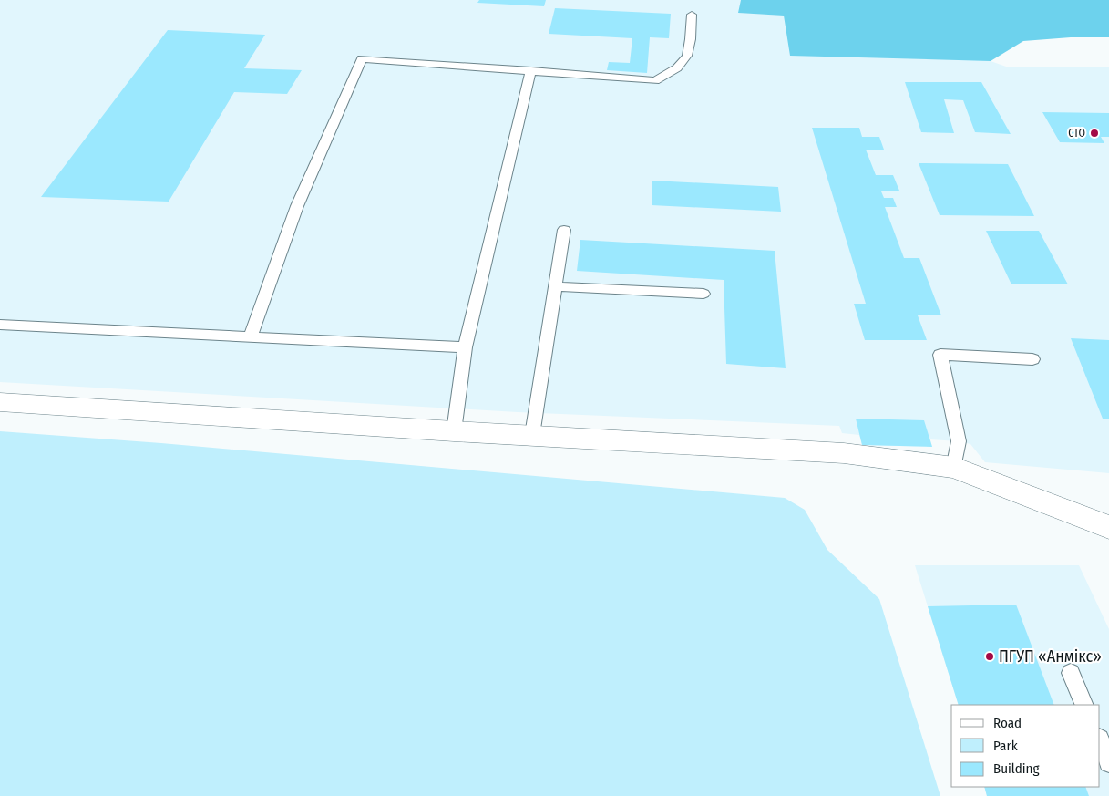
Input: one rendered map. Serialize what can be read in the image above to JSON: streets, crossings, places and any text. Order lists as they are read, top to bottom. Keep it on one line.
{"places":["СТО","ПГУП «Анмікс»"],"legend":["Road","Park","Building"]}
